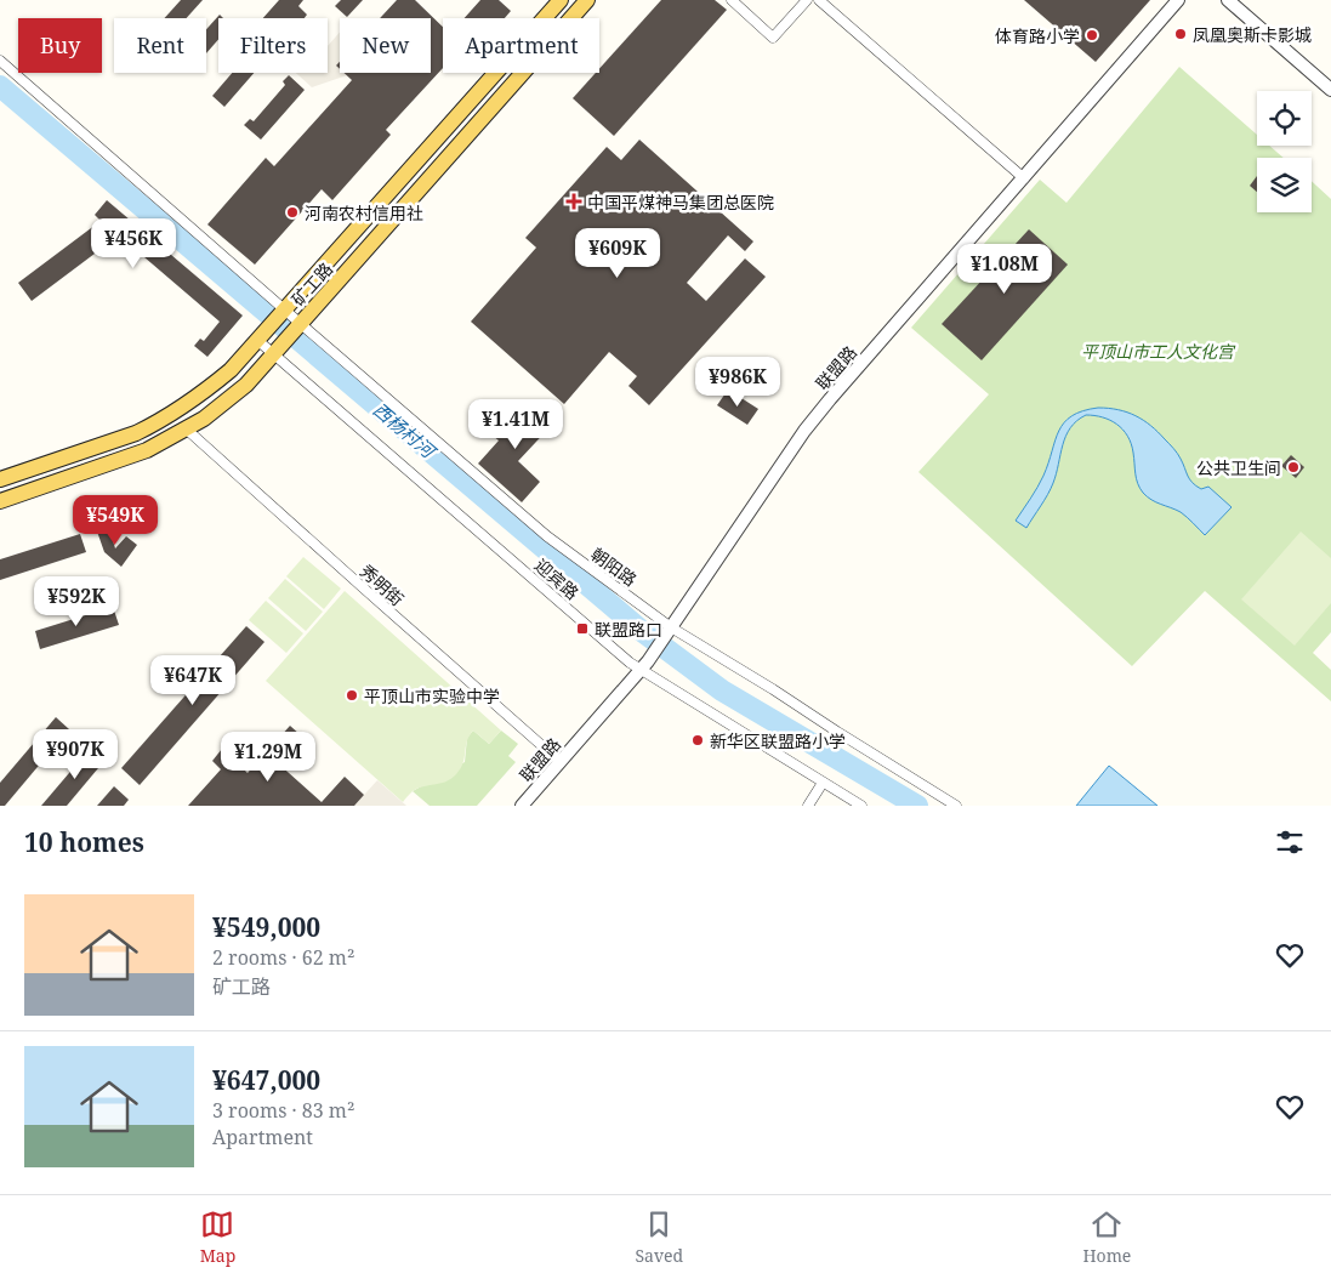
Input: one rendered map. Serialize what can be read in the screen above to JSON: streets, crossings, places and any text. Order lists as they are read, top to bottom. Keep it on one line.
{"streets":{"main road":["矿工路"],"street":["联盟路","朝阳路","迎宾路","秀明街"]},"crossings":[["矿工路","朝阳路"],["矿工路","迎宾路"],["矿工路","秀明街"],["联盟路","朝阳路"],["联盟路","迎宾路"],["联盟路","秀明街"]],"water":["西杨村河"],"parks":["平顶山市工人文化宫"],"places":{"other":["凤凰奥斯卡影城","体育路小学","河南农村信用社","公共卫生间","平顶山市实验中学","新华区联盟路小学"],"health":["中国平煤神马集团总医院"],"transit":["联盟路口"]},"page":{"chip":["Buy","Rent","Filters","New","Apartment"],"price":["¥456K","¥609K","¥1.08M","¥986K","¥1.41M","¥549K","¥592K","¥647K","¥907K","¥1.29M"],"heading":"10 homes","list":[{"name":"¥549,000","note":"2 rooms · 62 m² · 矿工路"},{"name":"¥647,000","note":"3 rooms · 83 m² · Apartment"}],"tabs":["Map","Saved","Home"]}}
